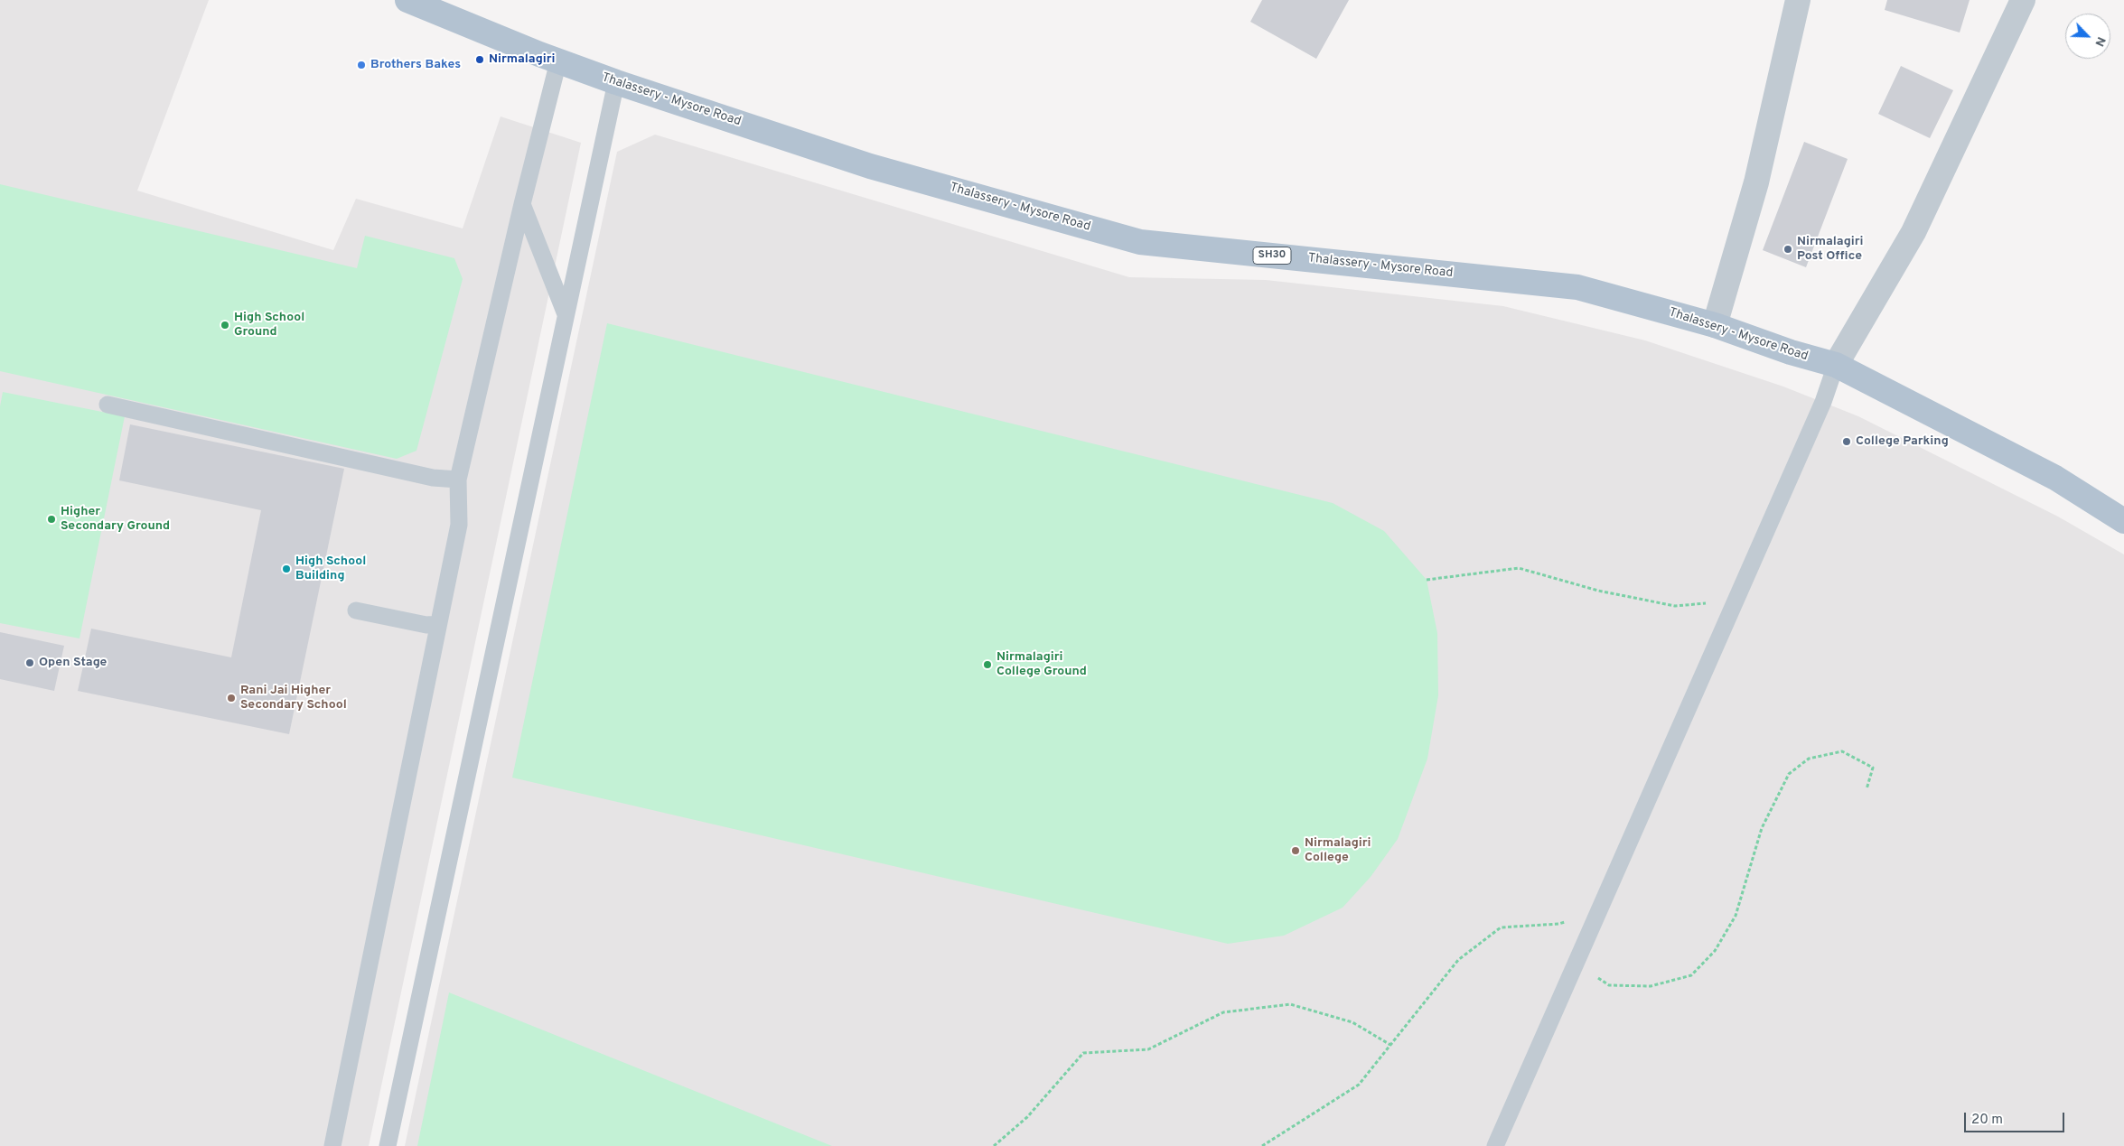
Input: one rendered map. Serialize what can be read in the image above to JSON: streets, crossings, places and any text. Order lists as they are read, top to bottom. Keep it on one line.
{"streets":{"main road":["Thalassery - Mysore Road","SH30"]},"places":["Nirmalagiri","Brothers Bakes","Nirmalagiri Post Office","High School Ground","College Parking","Higher Secondary Ground","High School Building","Open Stage","Nirmalagiri College Ground","Rani Jai Higher Secondary School","Nirmalagiri College"],"scale_bar":"20 m","north":"bottom right"}
